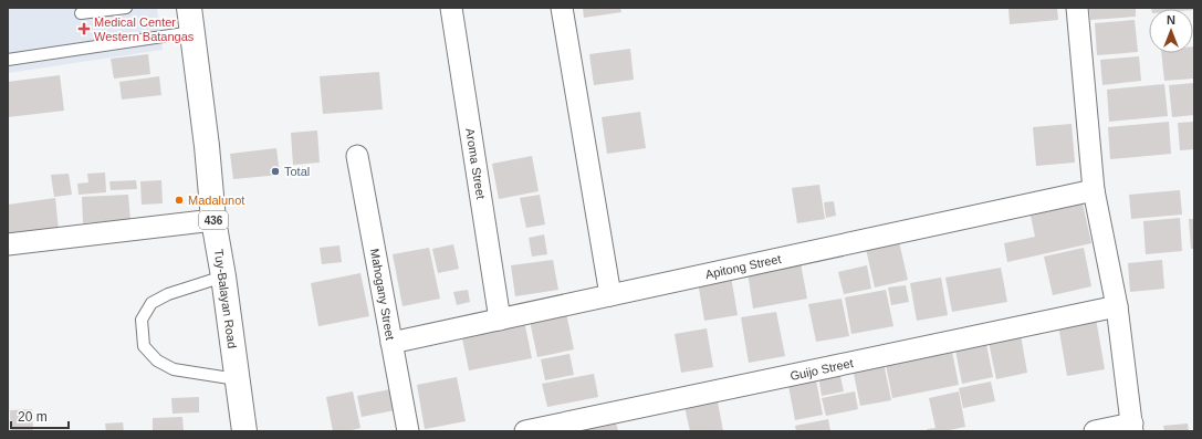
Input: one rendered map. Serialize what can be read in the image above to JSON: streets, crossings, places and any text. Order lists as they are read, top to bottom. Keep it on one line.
{"streets":{"main road":["436","Tuy-Balayan Road"],"street":["Aroma Street","Apitong Street","Mahogany Street","Guijo Street"]},"crossings":[["Aroma Street","Apitong Street"],["Apitong Street","Mahogany Street"]],"places":{"health":["Medical Center Western Batangas"],"other":["Total","Madalunot"]},"scale_bar":"20 m","north":"top"}
